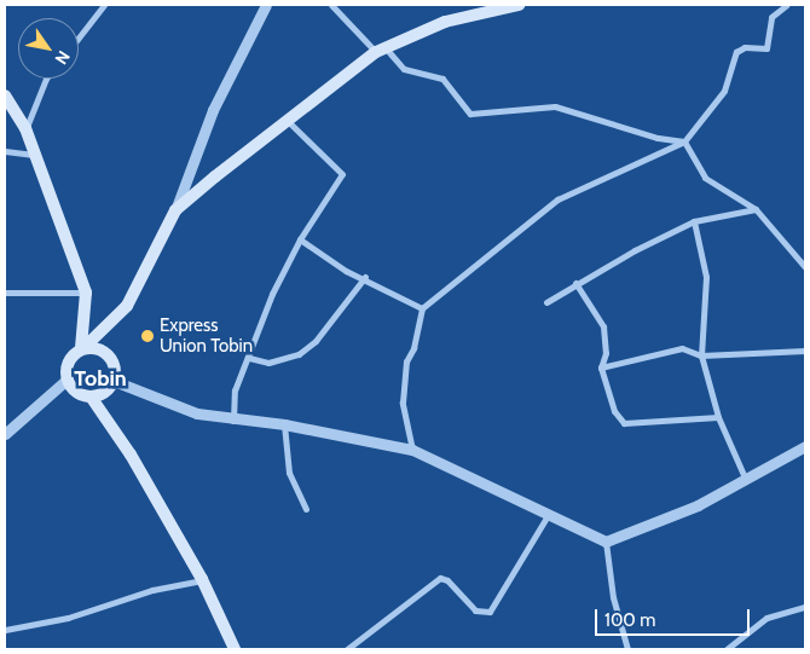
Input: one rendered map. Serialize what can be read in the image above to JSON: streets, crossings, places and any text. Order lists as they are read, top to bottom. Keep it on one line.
{"districts":["Tobin"],"places":["Express Union Tobin"],"scale_bar":"100 m","north":"bottom right"}
